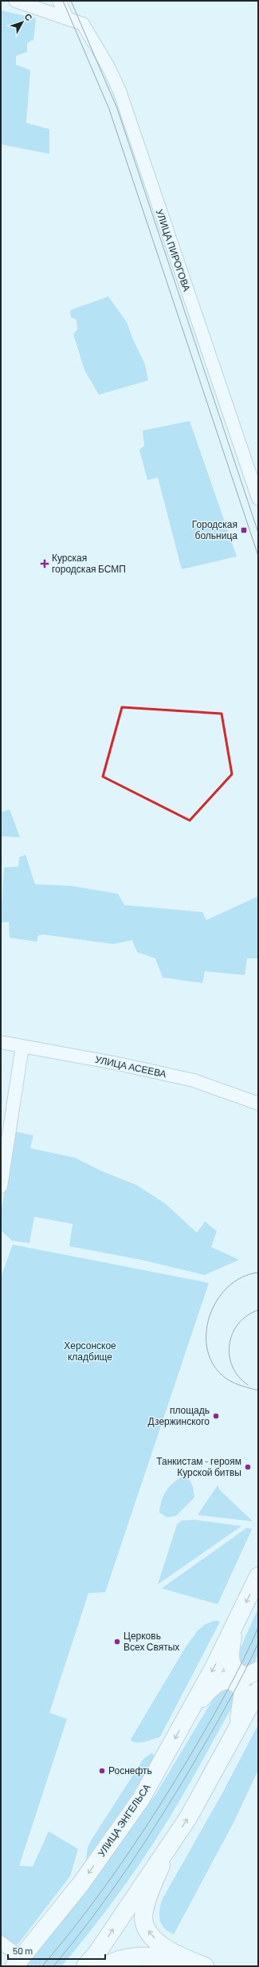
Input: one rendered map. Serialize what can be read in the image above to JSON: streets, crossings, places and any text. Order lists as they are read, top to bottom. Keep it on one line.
{"streets":{"main road":["УЛИЦА ЭНГЕЛЬСА"],"street":["УЛИЦА ПИРОГОВА","УЛИЦА АСЕЕВА"]},"parks":["Херсонское кладбище"],"places":{"transit":["Городская больница"],"health":["Курская городская БСМП"],"other":["площадь Дзержинского","Танкистам - героям Курской битвы","Церковь Всех Святых","Роснефть"]},"scale_bar":"50 m","north":"top right"}
